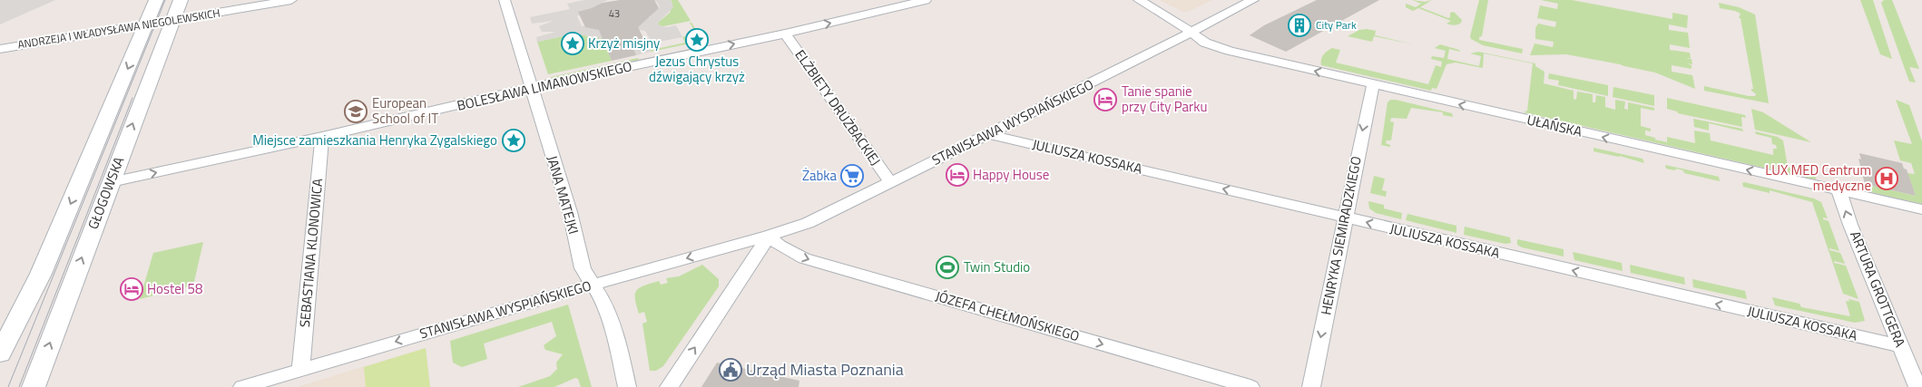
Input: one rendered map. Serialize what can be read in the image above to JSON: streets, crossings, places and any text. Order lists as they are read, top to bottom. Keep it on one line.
{"streets":{"street":["ANDRZEJA I WŁADYSŁAWA NIEGOLEWSKICH","BOLESŁAWA LIMANOWSKIEGO","ELŻBIETY DRUŻBACKIEJ","STANISŁAWA WYSPIAŃSKIEGO","UŁAŃSKA","JULIUSZA KOSSAKA","GŁOGOWSKA","JANA MATEJKI","HENRYKA SIEMIRADZKIEGO","SEBASTIANA KLONOWICA","ARTURA GROTTGERA","JÓZEFA CHEŁMOŃSKIEGO"]},"crossings":[["ANDRZEJA I WŁADYSŁAWA NIEGOLEWSKICH","GŁOGOWSKA"],["BOLESŁAWA LIMANOWSKIEGO","ELŻBIETY DRUŻBACKIEJ"],["BOLESŁAWA LIMANOWSKIEGO","GŁOGOWSKA"],["BOLESŁAWA LIMANOWSKIEGO","JANA MATEJKI"],["BOLESŁAWA LIMANOWSKIEGO","SEBASTIANA KLONOWICA"],["ELŻBIETY DRUŻBACKIEJ","STANISŁAWA WYSPIAŃSKIEGO"],["STANISŁAWA WYSPIAŃSKIEGO","UŁAŃSKA"],["STANISŁAWA WYSPIAŃSKIEGO","JULIUSZA KOSSAKA"],["STANISŁAWA WYSPIAŃSKIEGO","JANA MATEJKI"],["STANISŁAWA WYSPIAŃSKIEGO","SEBASTIANA KLONOWICA"],["STANISŁAWA WYSPIAŃSKIEGO","JÓZEFA CHEŁMOŃSKIEGO"],["UŁAŃSKA","HENRYKA SIEMIRADZKIEGO"],["UŁAŃSKA","ARTURA GROTTGERA"],["JULIUSZA KOSSAKA","HENRYKA SIEMIRADZKIEGO"],["JULIUSZA KOSSAKA","ARTURA GROTTGERA"]],"one_way":["BOLESŁAWA LIMANOWSKIEGO","STANISŁAWA WYSPIAŃSKIEGO","UŁAŃSKA","JULIUSZA KOSSAKA","HENRYKA SIEMIRADZKIEGO","ARTURA GROTTGERA","JÓZEFA CHEŁMOŃSKIEGO"],"places":{"building":["City Park"],"place":["Jezus Chrystus dźwigający krzyż","Krzyż misjny","Miejsce zamieszkania Henryka Zygalskiego"],"hotel":["Tanie spanie przy City Parku","Happy House","Hostel 58"],"school or university":["European School of IT"],"supermarket":["Żabka"],"hospital":["LUX MED Centrum medyczne"],"sports":["Twin Studio"],"public building":["Urząd Miasta Poznania"]},"house_numbers":["43"]}
